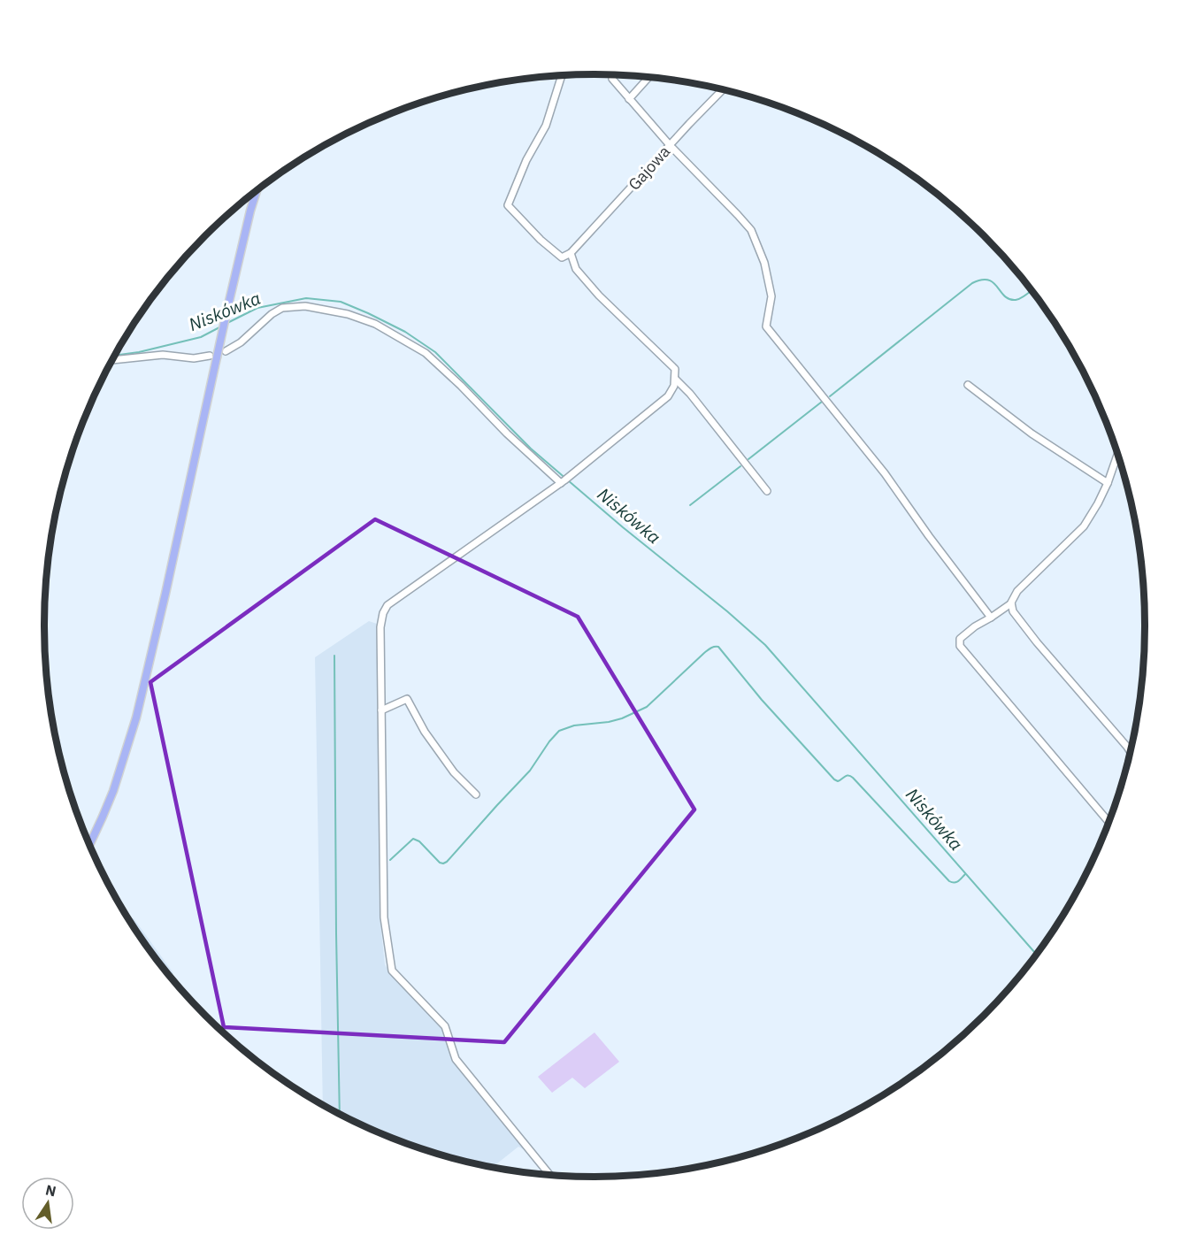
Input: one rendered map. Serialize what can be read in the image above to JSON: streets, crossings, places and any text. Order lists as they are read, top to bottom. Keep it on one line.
{"streets":{"street":["Gajowa"]},"water":["Niskówka"],"north":"top"}
